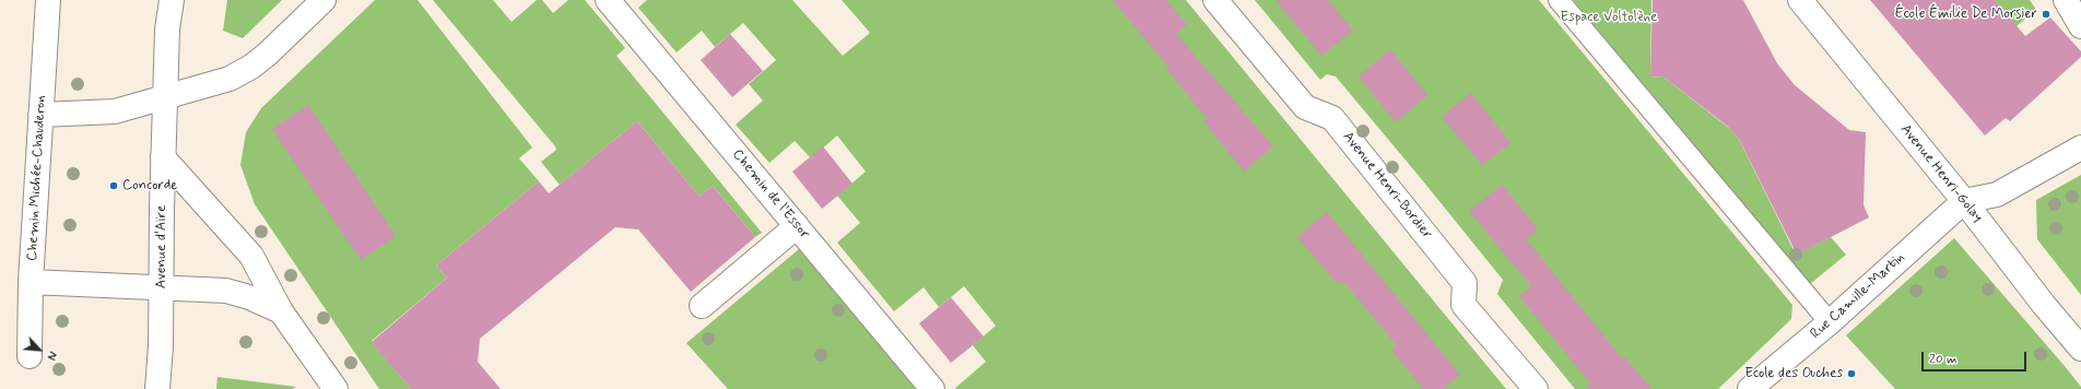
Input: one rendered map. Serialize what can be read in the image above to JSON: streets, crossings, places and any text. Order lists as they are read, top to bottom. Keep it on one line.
{"streets":{"street":["Avenue Henri-Golay","Chemin Michée-Chauderon","Avenue Henri-Bordier","Chemin de l'Essor","Avenue d'Aïre","Rue Camille-Martin"]},"crossings":[["Avenue Henri-Golay","Rue Camille-Martin"]],"parks":["Espace Voltolène"],"places":["École Émilie De Morsier","Concorde","Ecole des Ouches"],"scale_bar":"20 m","north":"bottom right"}
